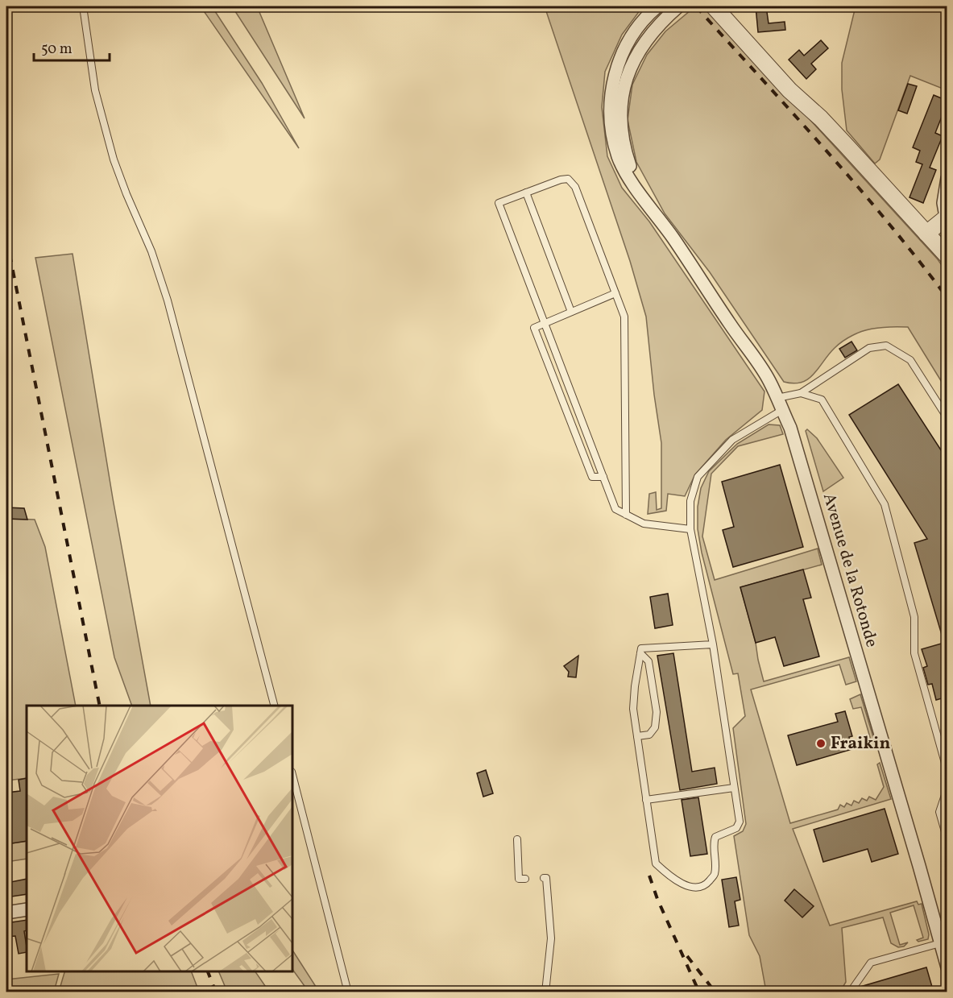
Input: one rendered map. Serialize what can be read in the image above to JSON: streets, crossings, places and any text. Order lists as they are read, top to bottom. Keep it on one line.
{"streets":{"street":["Avenue de la Rotonde"]},"places":["Fraikin"],"scale_bar":"50 m"}
